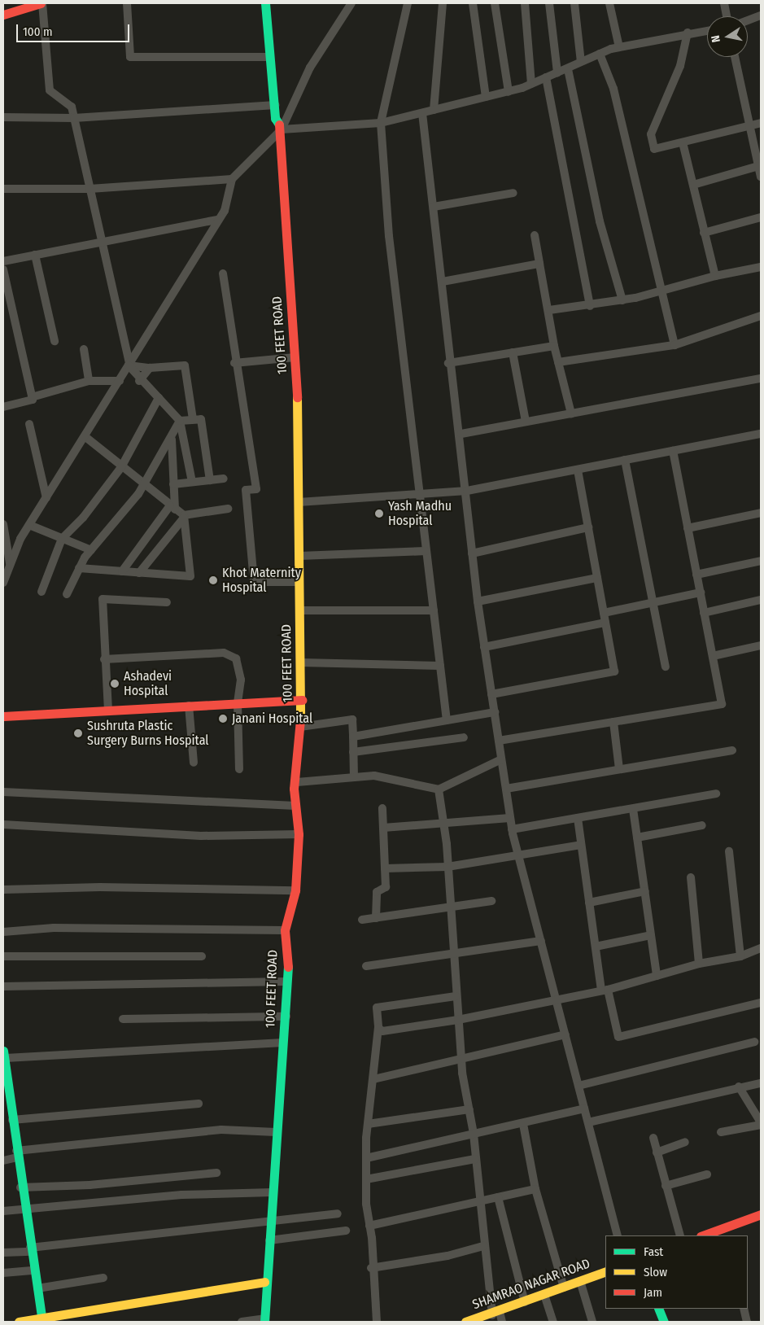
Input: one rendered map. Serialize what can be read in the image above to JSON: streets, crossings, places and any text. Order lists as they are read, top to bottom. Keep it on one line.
{"streets":{"main road":["100 FEET ROAD","SHAMRAO NAGAR ROAD"]},"places":["Yash Madhu Hospital","Khot Maternity Hospital","Ashadevi Hospital","Janani Hospital","Sushruta Plastic Surgery Burns Hospital"],"legend":["Fast","Slow","Jam"],"scale_bar":"100 m","north":"left"}
